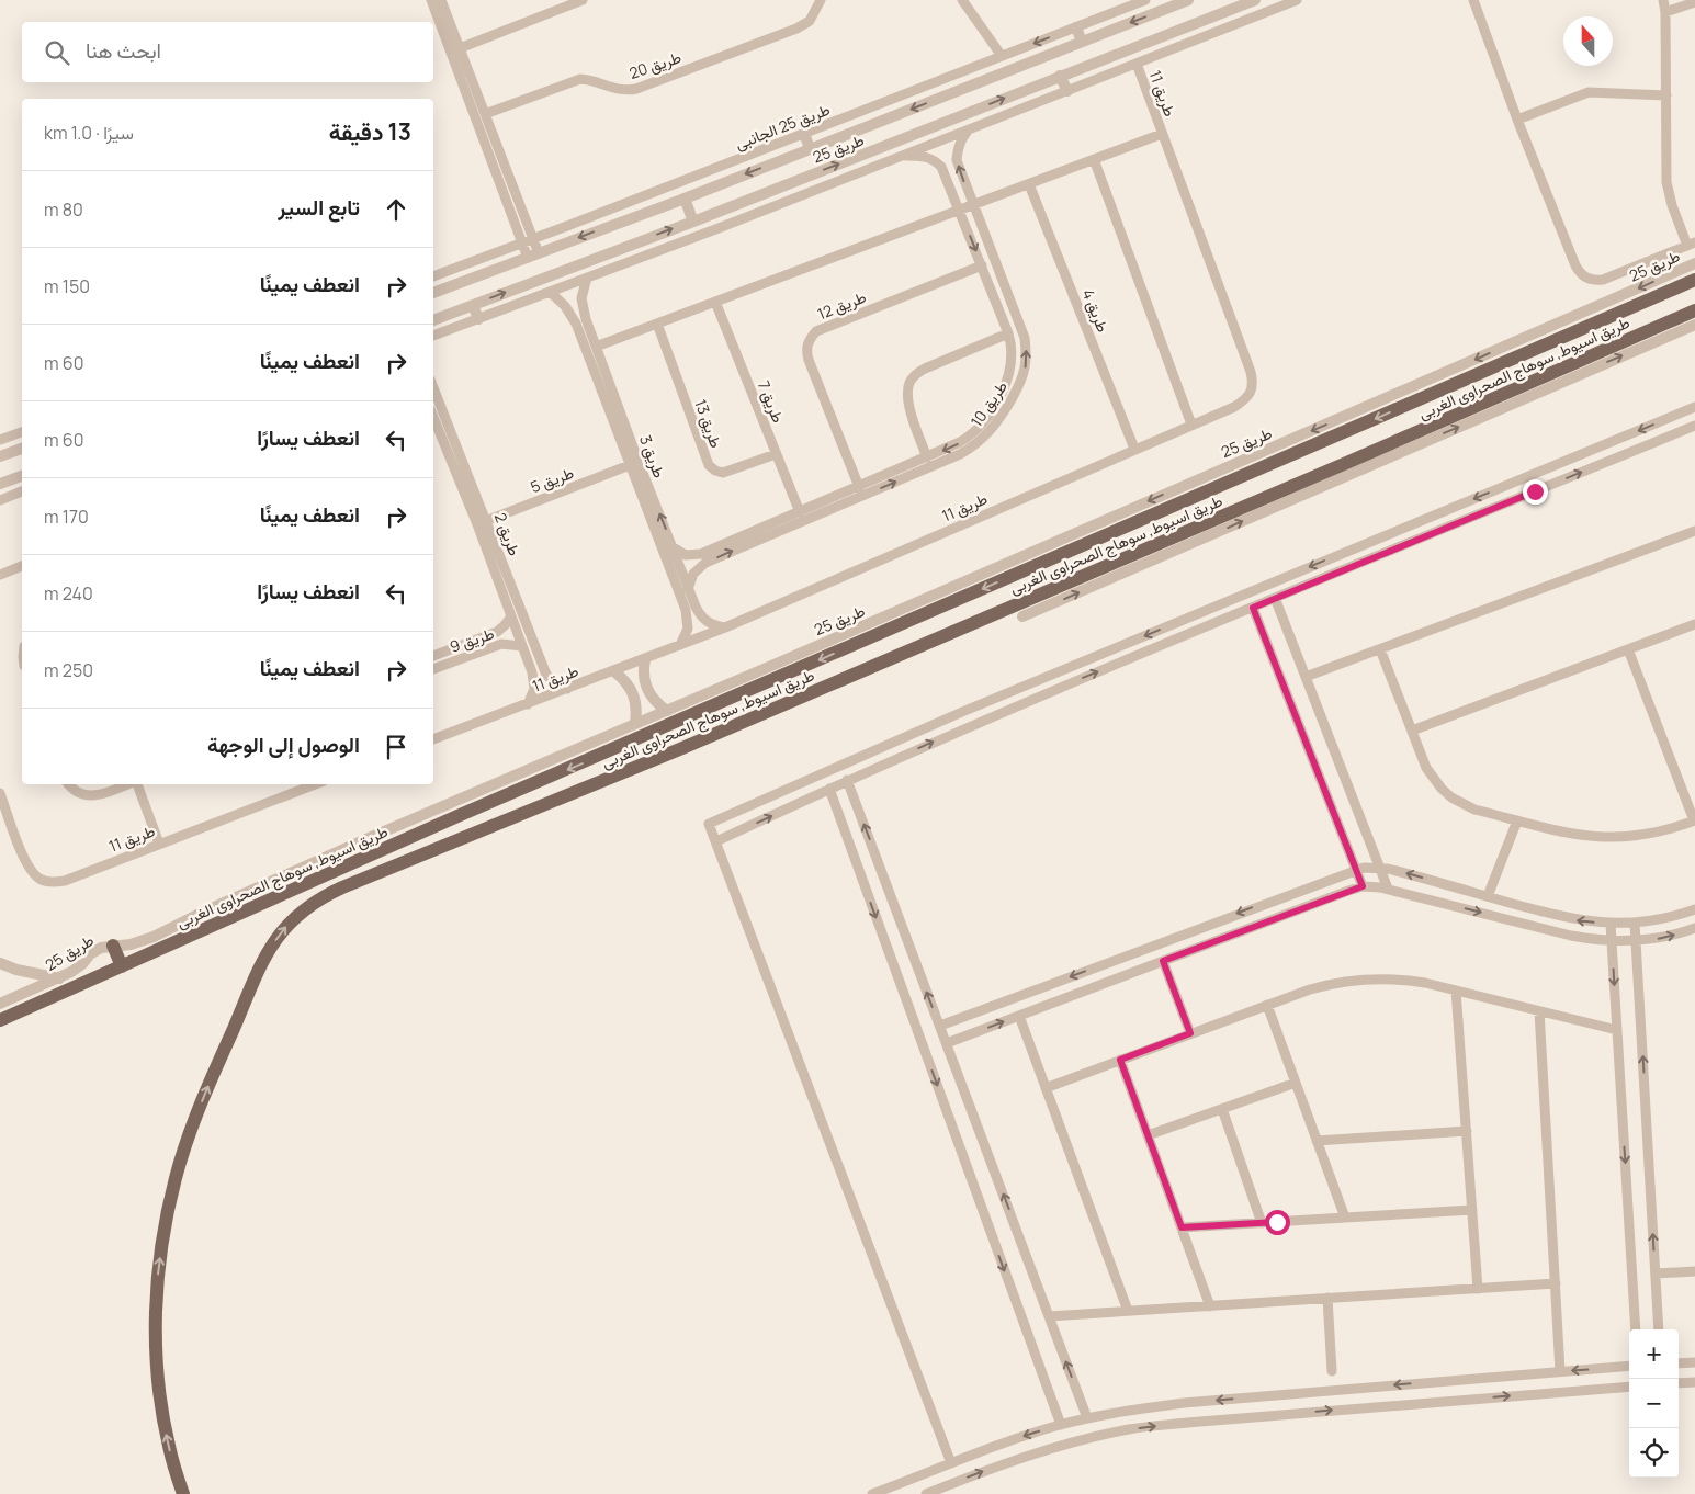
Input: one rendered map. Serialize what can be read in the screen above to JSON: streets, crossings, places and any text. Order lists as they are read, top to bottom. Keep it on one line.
{"streets":{"main road":["طريق اسيوط, سوهاج الصحراوى الغربى"],"street":["طريق 20","طريق 11","طريق 25 الجانبى","طريق 25","طريق 12","طريق 4","طريق 7","طريق 10","طريق 13","طريق 3","طريق 5","طريق 2","طريق 9"]},"crossings":[["طريق 11","طريق 4"],["طريق 11","طريق 7"],["طريق 11","طريق 10"],["طريق 11","طريق 13"],["طريق 11","طريق 3"],["طريق 11","طريق 2"],["طريق 25","طريق اسيوط, سوهاج الصحراوى الغربى"],["طريق 12","طريق 10"],["طريق 7","طريق 10"],["طريق 7","طريق 13"],["طريق 10","طريق 3"],["طريق 3","طريق 5"],["طريق 5","طريق 2"],["طريق 2","طريق 9"]],"north":"top","page":{"search":"ابحث هنا","heading":["13 دقيقة","سيرًا · 1.0 km"],"list":[["تابع السير","80 m"],["انعطف يمينًا","150 m"],["انعطف يمينًا","60 m"],["انعطف يسارًا","60 m"],["انعطف يمينًا","170 m"],["انعطف يسارًا","240 m"],["انعطف يمينًا","250 m"],"الوصول إلى الوجهة"],"map_buttons":["+","−"]}}
